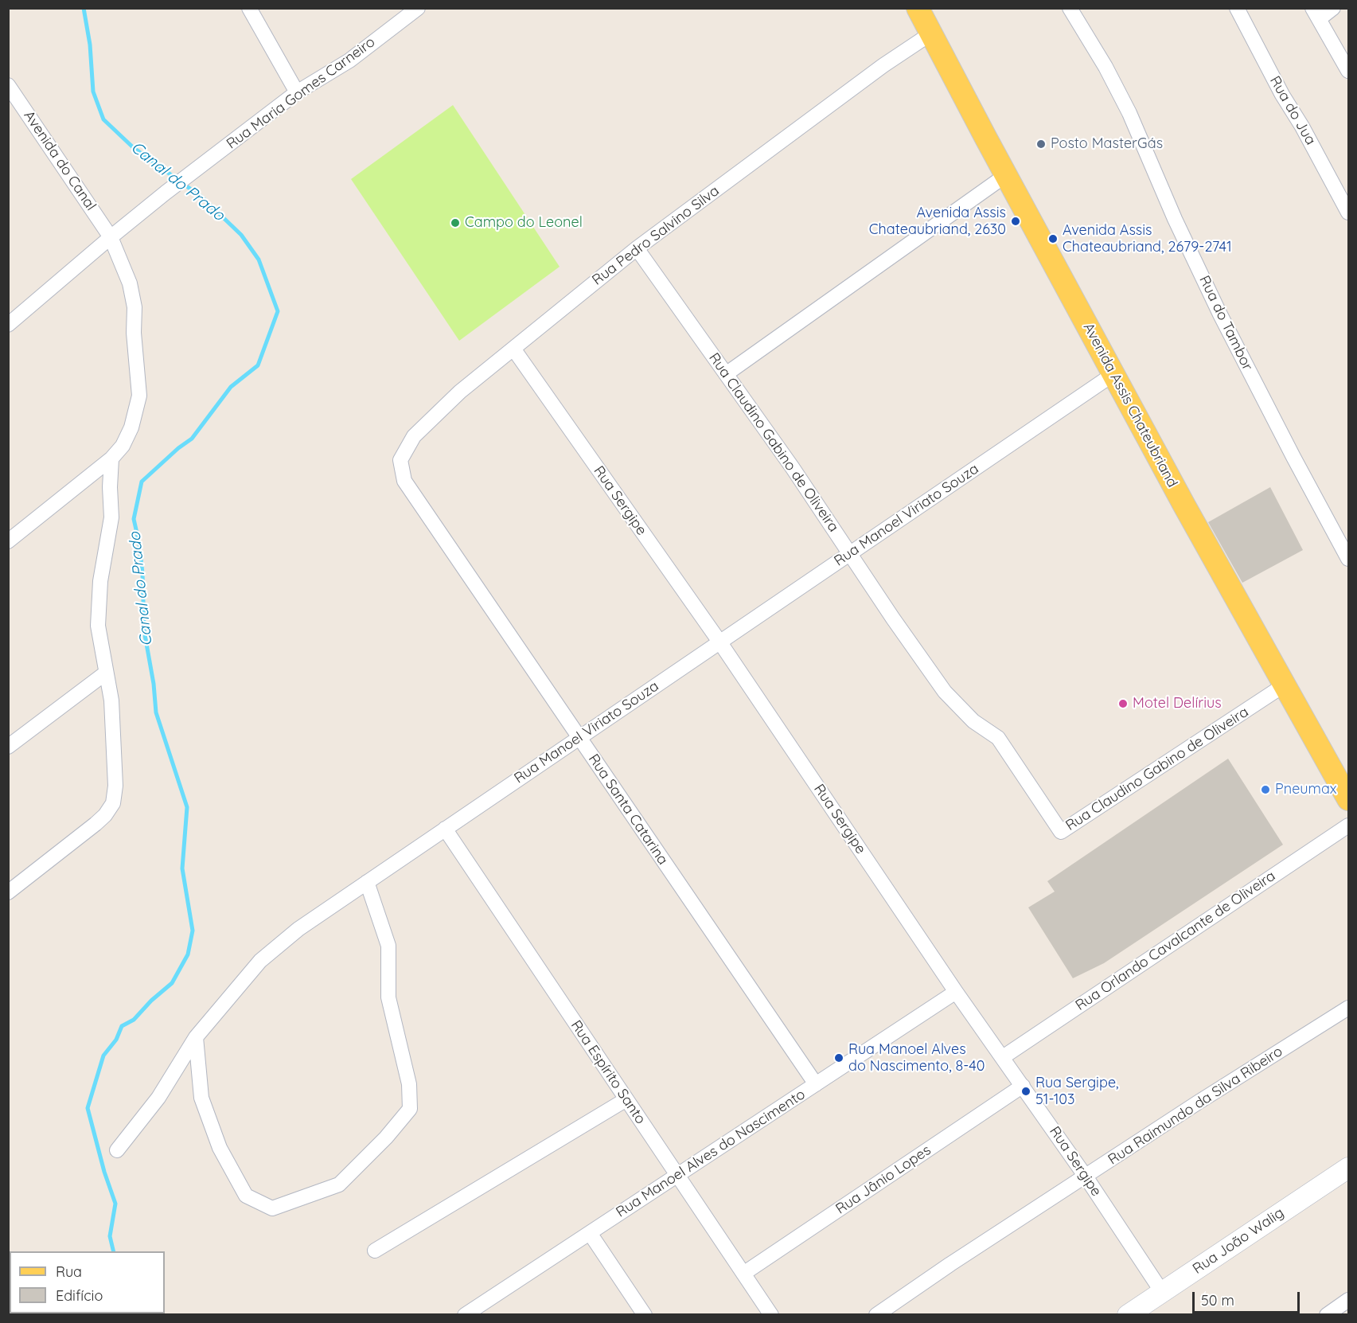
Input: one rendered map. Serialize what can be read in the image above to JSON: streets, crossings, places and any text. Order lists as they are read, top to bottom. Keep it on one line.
{"streets":{"main road":["Avenida Assis Chateubriand"],"street":["Rua Maria Gomes Carneiro","Rua do Jua","Avenida do Canal","Rua Pedro Salvino Silva","Rua do Tambor","Rua Claudino Gabino de Oliveira","Rua Sergipe","Rua Manoel Viriato Souza","Rua Santa Catarina","Rua Orlando Cavalcante de Oliveira","Rua Espírito Santo","Rua Raimundo da Silva Ribeiro","Rua Manoel Alves do Nascimento","Rua Jânio Lopes","Rua João Walig"]},"crossings":[["Rua Maria Gomes Carneiro","Avenida do Canal"],["Rua Pedro Salvino Silva","Avenida Assis Chateubriand"],["Rua Pedro Salvino Silva","Rua Claudino Gabino de Oliveira"],["Rua Pedro Salvino Silva","Rua Sergipe"],["Rua Pedro Salvino Silva","Rua Santa Catarina"],["Avenida Assis Chateubriand","Rua Claudino Gabino de Oliveira"],["Avenida Assis Chateubriand","Rua Manoel Viriato Souza"],["Rua Claudino Gabino de Oliveira","Rua Manoel Viriato Souza"],["Rua Sergipe","Rua Manoel Viriato Souza"],["Rua Sergipe","Rua Orlando Cavalcante de Oliveira"],["Rua Sergipe","Rua Raimundo da Silva Ribeiro"],["Rua Sergipe","Rua Manoel Alves do Nascimento"],["Rua Sergipe","Rua Jânio Lopes"],["Rua Sergipe","Rua João Walig"],["Rua Manoel Viriato Souza","Rua Santa Catarina"],["Rua Manoel Viriato Souza","Rua Espírito Santo"],["Rua Santa Catarina","Rua Manoel Alves do Nascimento"],["Rua Espírito Santo","Rua Manoel Alves do Nascimento"],["Rua Espírito Santo","Rua Jânio Lopes"]],"water":["Canal do Prado"],"places":["Posto MasterGás","Avenida Assis Chateaubriand, 2630","Campo do Leonel","Avenida Assis Chateaubriand, 2679-2741","Motel Delírius","Pneumax","Rua Manoel Alves do Nascimento, 8-40","Rua Sergipe, 51-103"],"legend":["Rua","Edifício"],"scale_bar":"50 m"}
